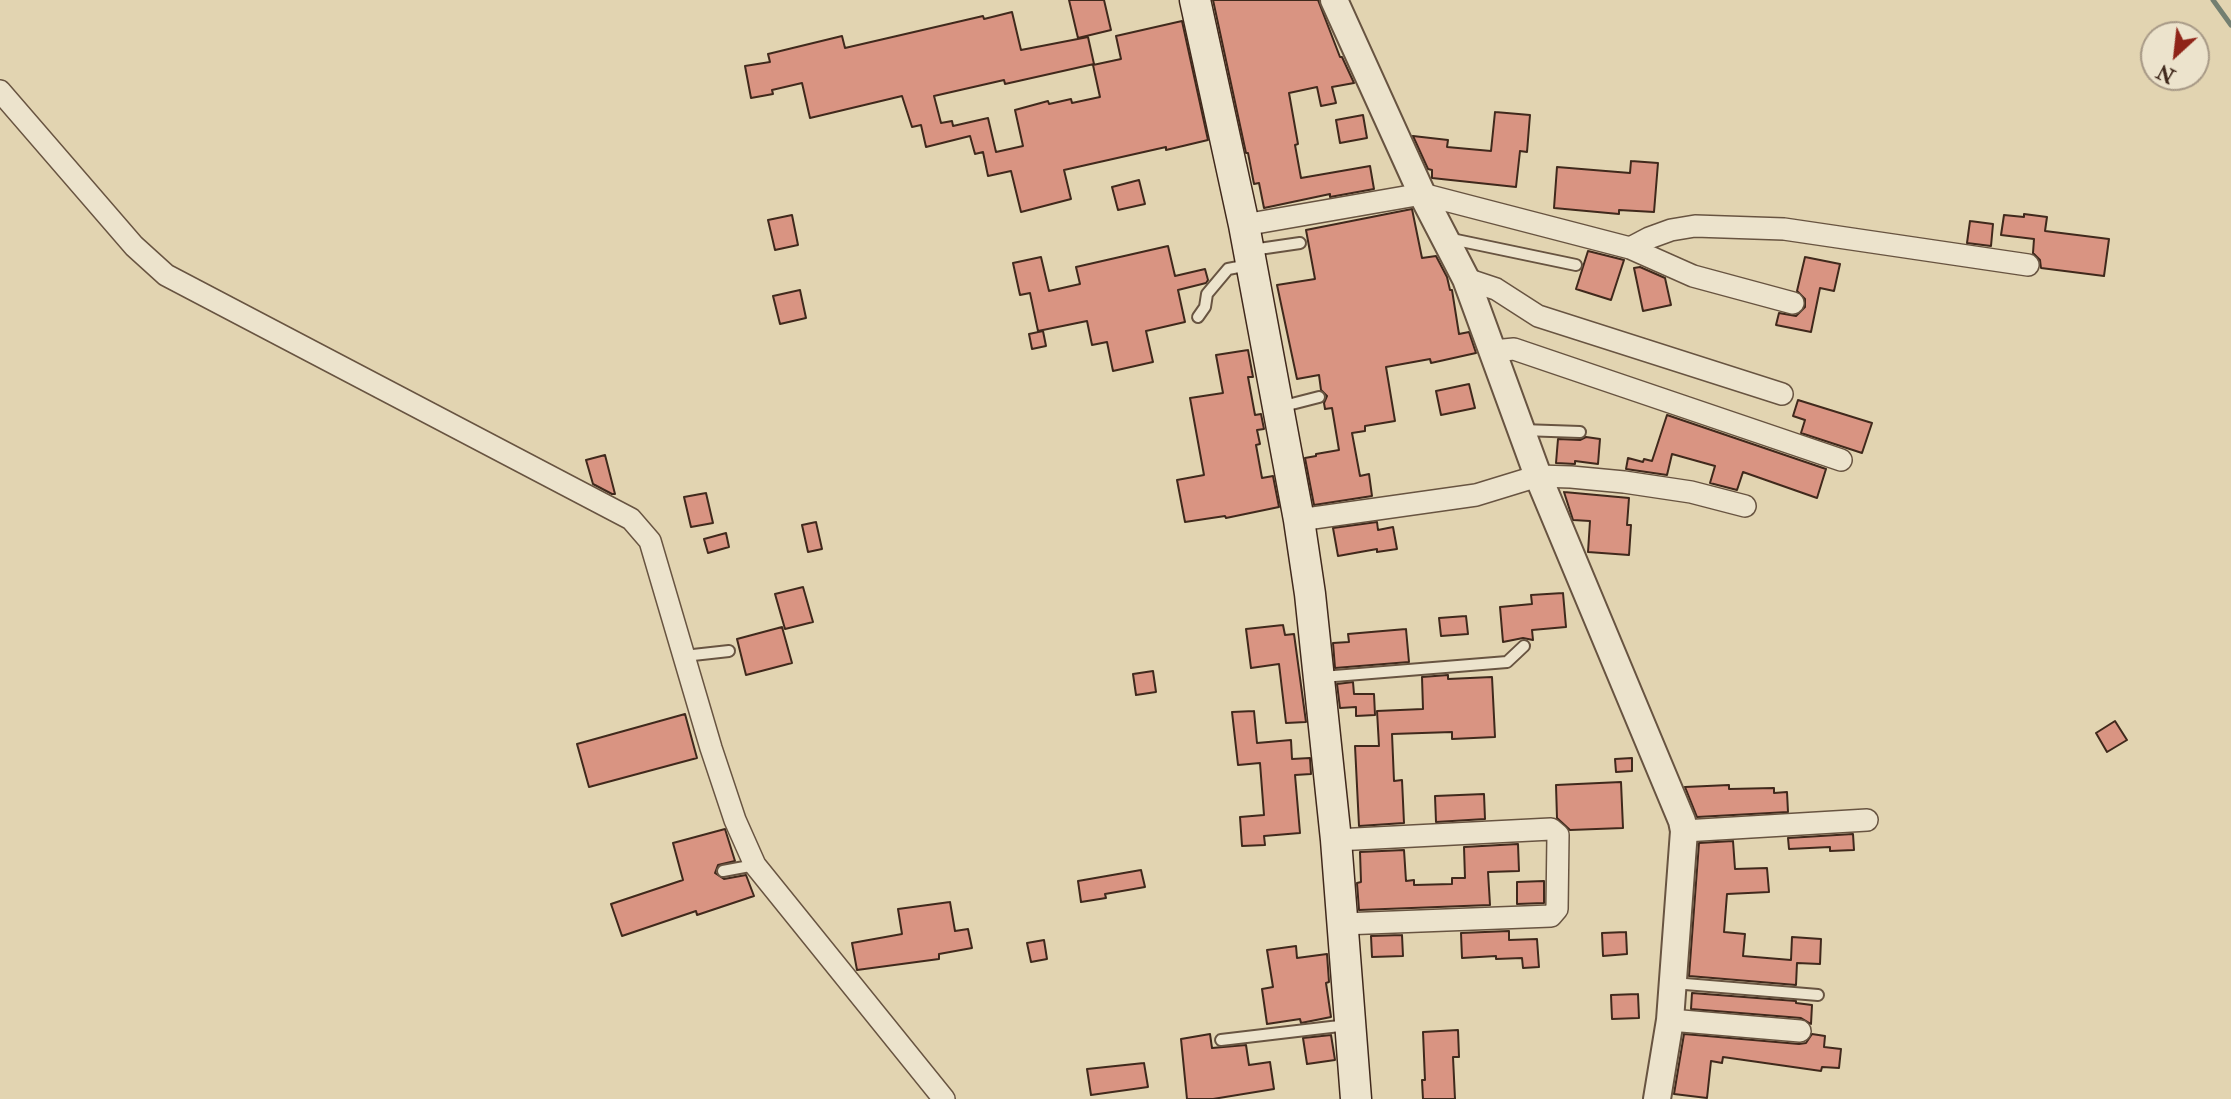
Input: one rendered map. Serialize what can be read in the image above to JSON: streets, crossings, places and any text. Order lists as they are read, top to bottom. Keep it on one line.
{"north":"bottom left"}
